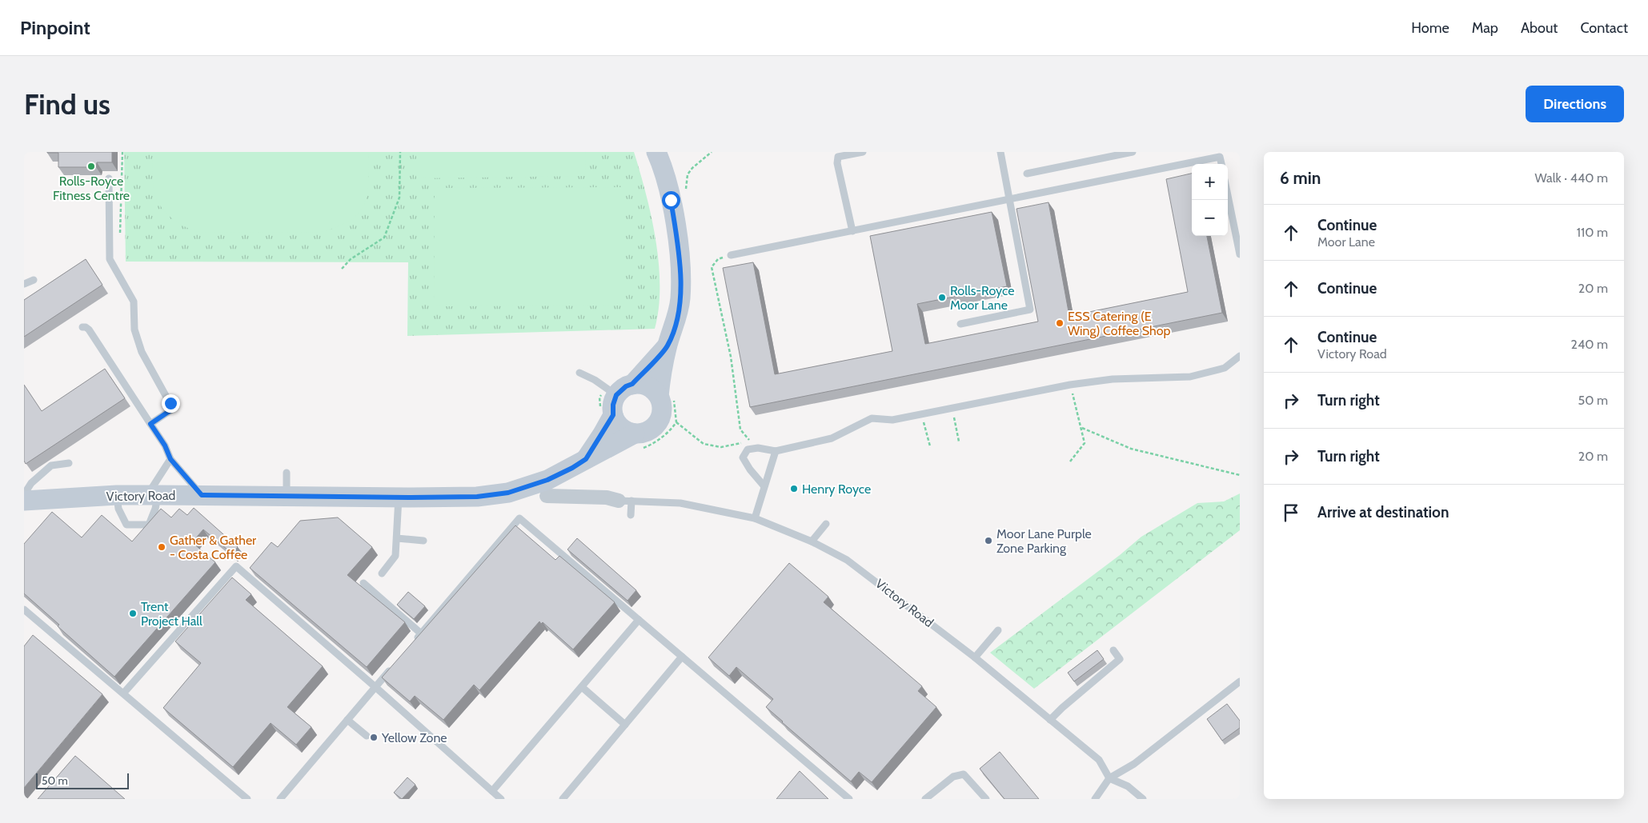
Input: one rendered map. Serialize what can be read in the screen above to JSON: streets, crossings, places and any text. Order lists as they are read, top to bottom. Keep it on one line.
{"streets":{"street":["Victory Road"]},"places":["Rolls-Royce Fitness Centre","Rolls-Royce Moor Lane","ESS Catering (E Wing) Coffee Shop","Henry Royce","Moor Lane Purple Zone Parking","Gather & Gather - Costa Coffee","Trent Project Hall","Yellow Zone"],"scale_bar":"50 m","page":{"header":"Pinpoint","nav":["Home","Map","About","Contact"],"buttons":"Directions","title":"Find us","heading":["6 min","Walk · 440 m"],"map_buttons":["+","−"],"list":[["Continue","Moor Lane","110 m"],["Continue","20 m"],["Continue","Victory Road","240 m"],["Turn right","50 m"],["Turn right","20 m"],"Arrive at destination"],"scale":"50 m"}}
